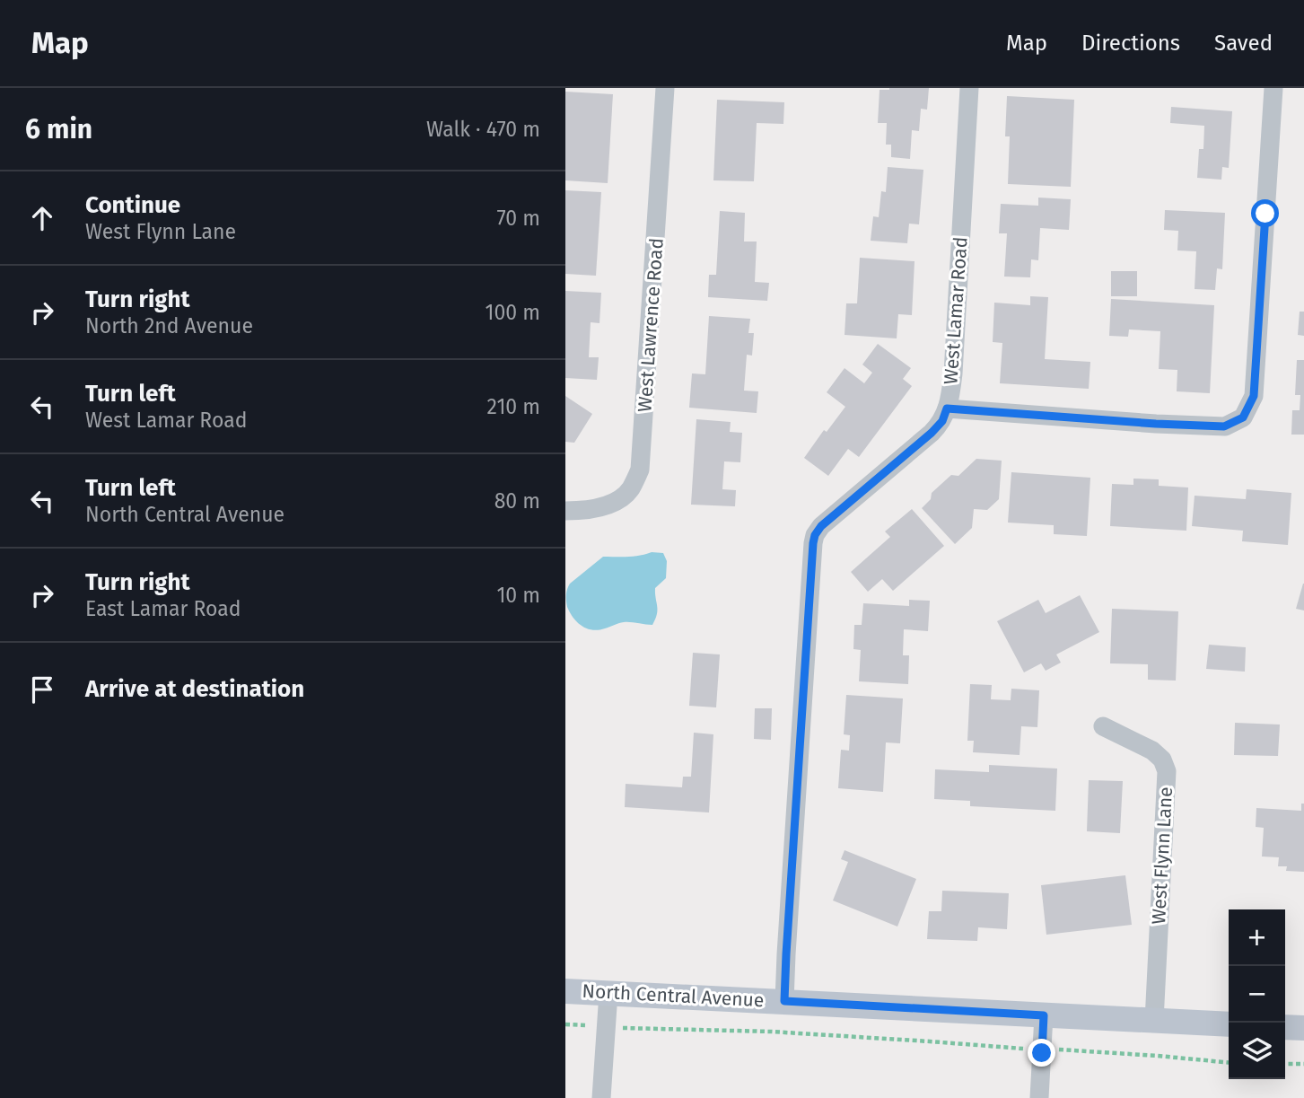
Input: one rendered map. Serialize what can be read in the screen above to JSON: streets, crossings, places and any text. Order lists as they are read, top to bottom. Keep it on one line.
{"streets":{"main road":["North Central Avenue"],"street":["West Lamar Road","West Lawrence Road","West Flynn Lane"]},"crossings":[["West Lamar Road","North Central Avenue"],["West Flynn Lane","North Central Avenue"]],"page":{"header":"Map","nav":["Map","Directions","Saved"],"heading":["6 min","Walk · 470 m"],"list":[["Continue","West Flynn Lane","70 m"],["Turn right","North 2nd Avenue","100 m"],["Turn left","West Lamar Road","210 m"],["Turn left","North Central Avenue","80 m"],["Turn right","East Lamar Road","10 m"],"Arrive at destination"],"map_buttons":["+","−"]}}
